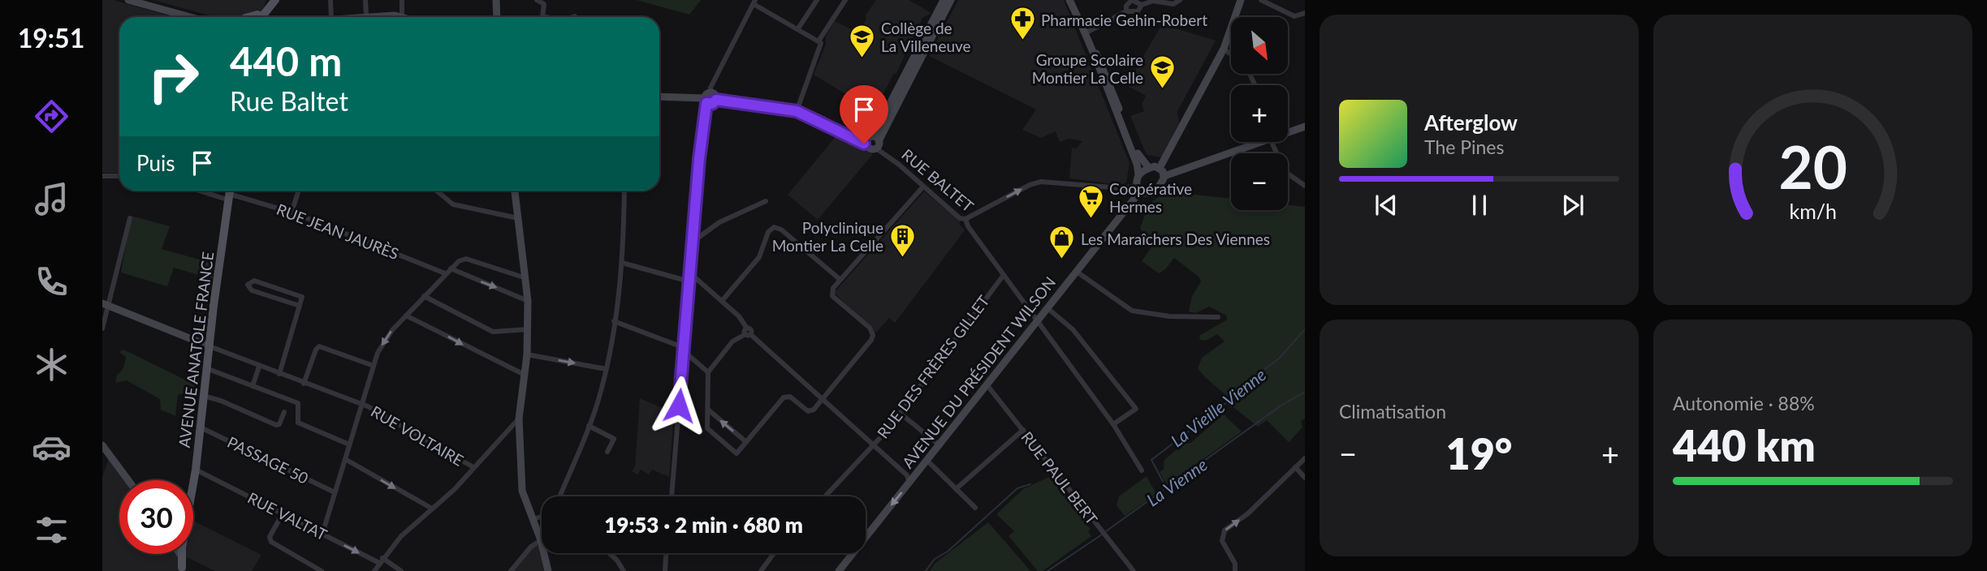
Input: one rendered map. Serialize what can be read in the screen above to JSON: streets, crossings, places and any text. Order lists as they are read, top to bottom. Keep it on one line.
{"streets":{"main road":["AVENUE ANATOLE FRANCE"],"street":["RUE BALTET","RUE JEAN JAURÈS","RUE DES FRÈRES GILLET","AVENUE DU PRÉSIDENT WILSON","RUE VOLTAIRE","PASSAGE 50","RUE PAUL BERT","RUE VALTAT"]},"crossings":[["RUE BALTET","RUE DES FRÈRES GILLET"],["RUE BALTET","AVENUE DU PRÉSIDENT WILSON"],["RUE JEAN JAURÈS","AVENUE ANATOLE FRANCE"],["AVENUE ANATOLE FRANCE","RUE VOLTAIRE"],["AVENUE ANATOLE FRANCE","PASSAGE 50"],["AVENUE ANATOLE FRANCE","RUE VALTAT"],["AVENUE DU PRÉSIDENT WILSON","RUE PAUL BERT"]],"water":["La Vieille Vienne","La Vienne"],"places":{"pharmacy":["Pharmacie Gehin-Robert"],"school or university":["Collège de La Villeneuve","Groupe Scolaire Montier La Celle"],"supermarket":["Coopérative Hermes"],"building":["Polyclinique Montier La Celle"],"shop":["Les Maraîchers Des Viennes"]},"north":"bottom right","page":{"tabs":"19:51","map_buttons":["+","−"],"turn":["440 m","Rue Baltet"],"song":["Afterglow","The Pines"],"then":"Puis","tile":["Climatisation",["Autonomie · 88%","440 km"]],"heat":["−","19°","+"],"limit":"30","trip":"19:53 · 2 min · 680 m","gauge":["20","km/h"]}}
